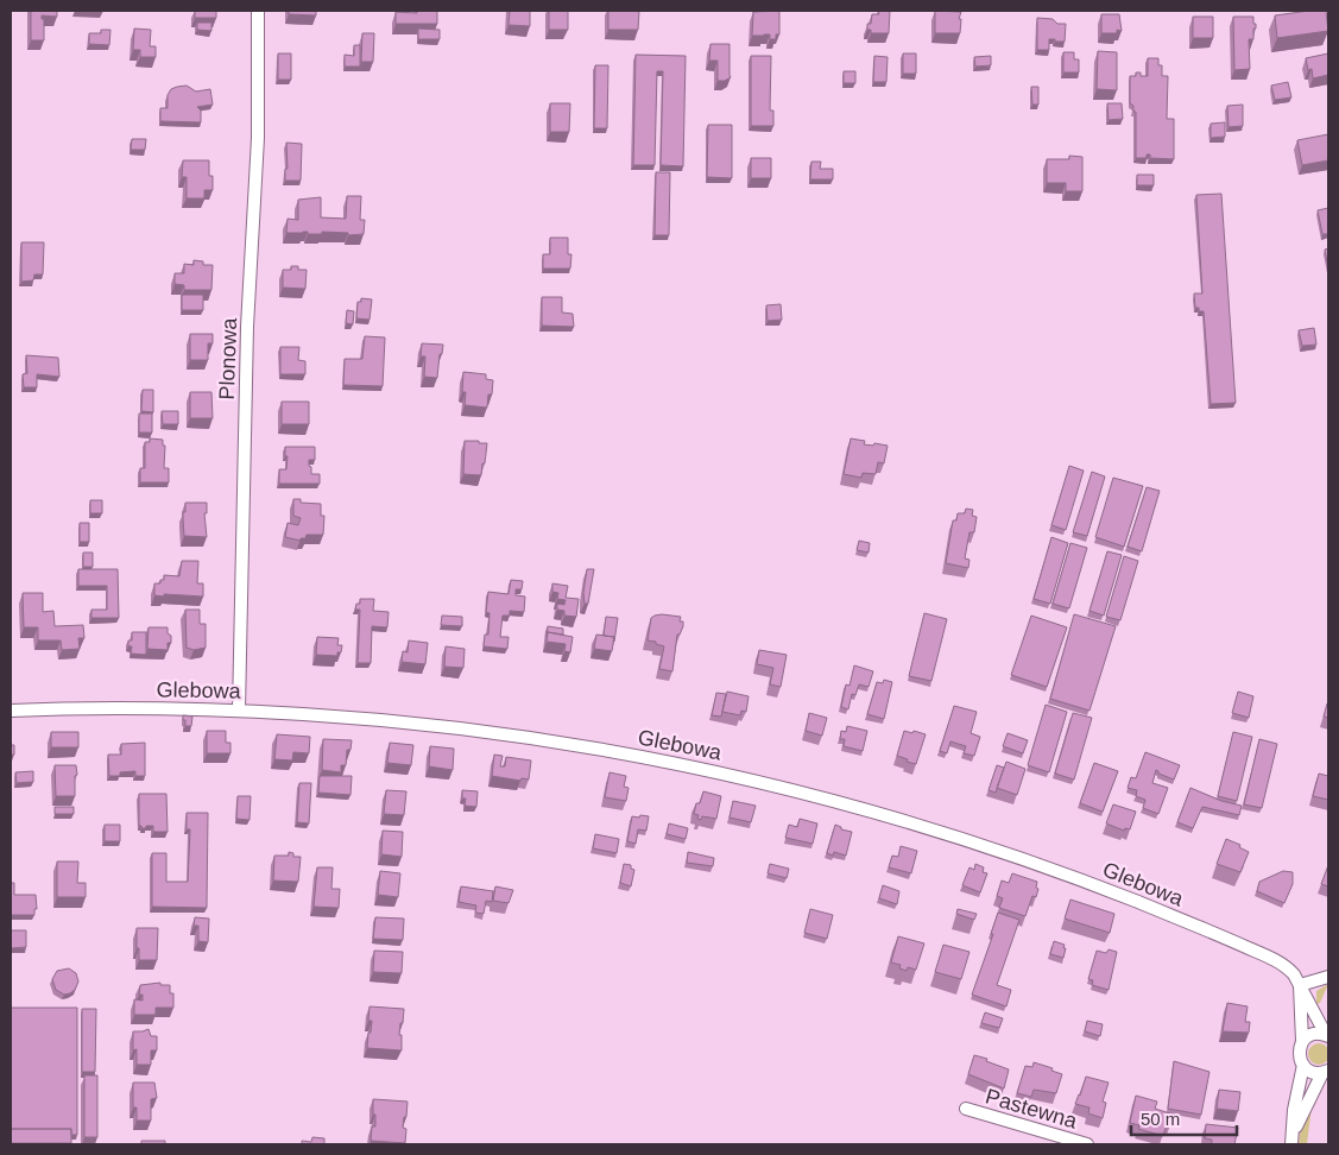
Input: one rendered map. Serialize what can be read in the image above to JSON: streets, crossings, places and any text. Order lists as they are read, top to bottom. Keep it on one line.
{"streets":{"street":["Plonowa","Glebowa","Pastewna"]},"crossings":[["Plonowa","Glebowa"]],"scale_bar":"50 m"}
